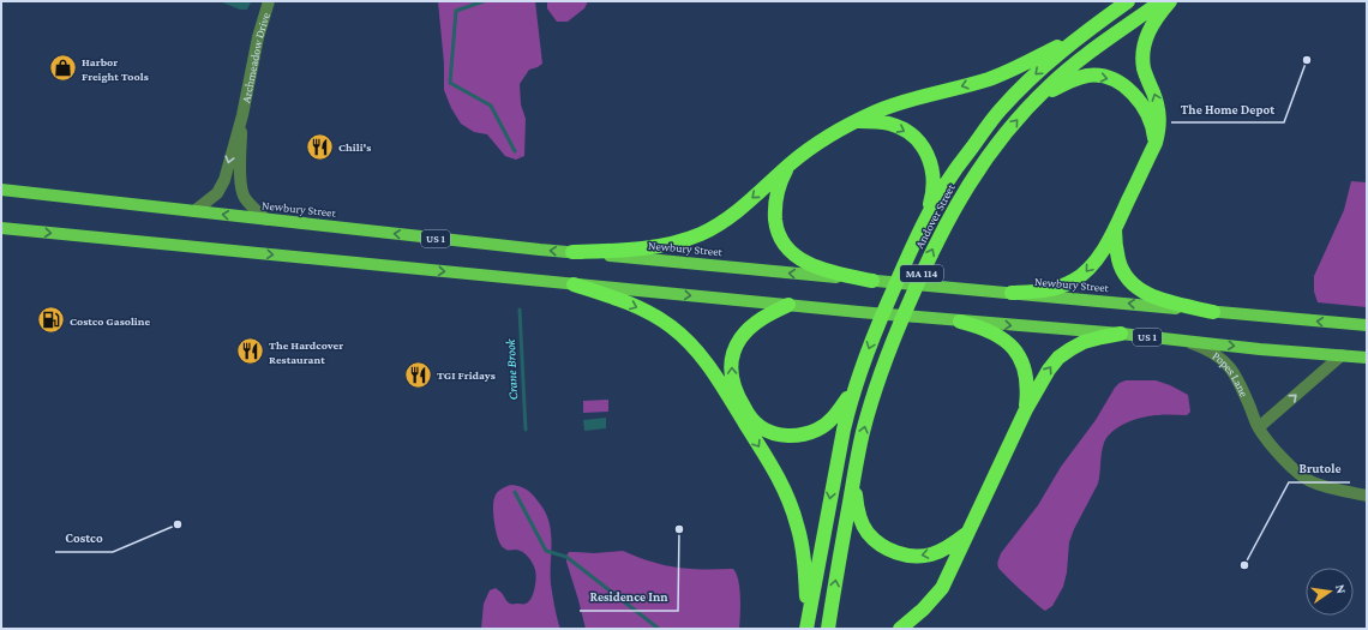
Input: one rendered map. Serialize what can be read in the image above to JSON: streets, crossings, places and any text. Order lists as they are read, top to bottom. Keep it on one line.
{"streets":{"highway":["Andover Street","MA 114"],"main road":["Newbury Street","US 1"],"street":["Archmeadow Drive","Popes Lane"]},"crossings":[["Archmeadow Drive","Newbury Street"],["US 1","Popes Lane"]],"water":["Crane Brook"],"places":{"other":["The Home Depot","Costco","Residence Inn","Brutole"],"shop":["Harbor Freight Tools"],"restaurant":["Chili's","The Hardcover Restaurant","TGI Fridays"],"fuel station":["Costco Gasoline"]},"north":"right"}
